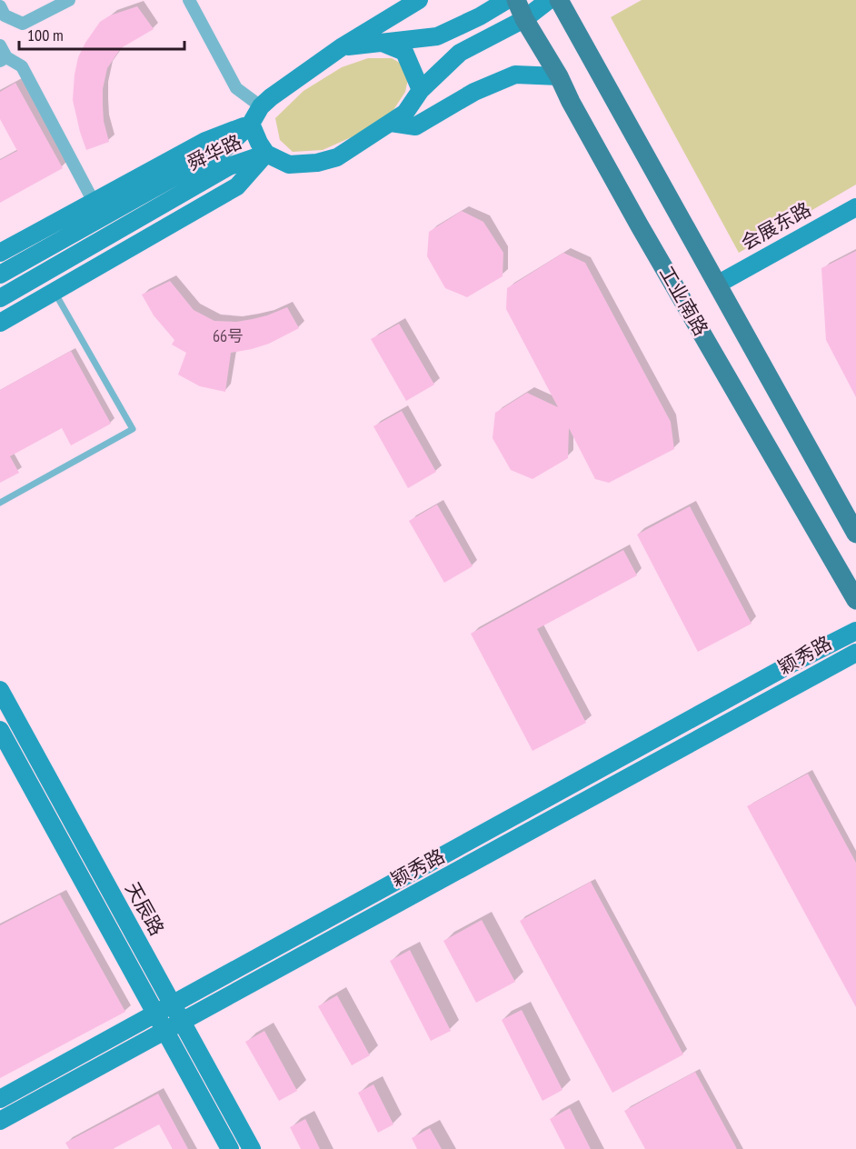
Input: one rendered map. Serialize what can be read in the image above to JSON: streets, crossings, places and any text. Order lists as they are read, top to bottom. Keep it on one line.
{"streets":{"main road":["舜华路","会展东路","工业南路","颖秀路","天辰路"]},"crossings":[["舜华路","工业南路"],["会展东路","工业南路"],["颖秀路","天辰路"]],"house_numbers":["66号"],"scale_bar":"100 m"}
